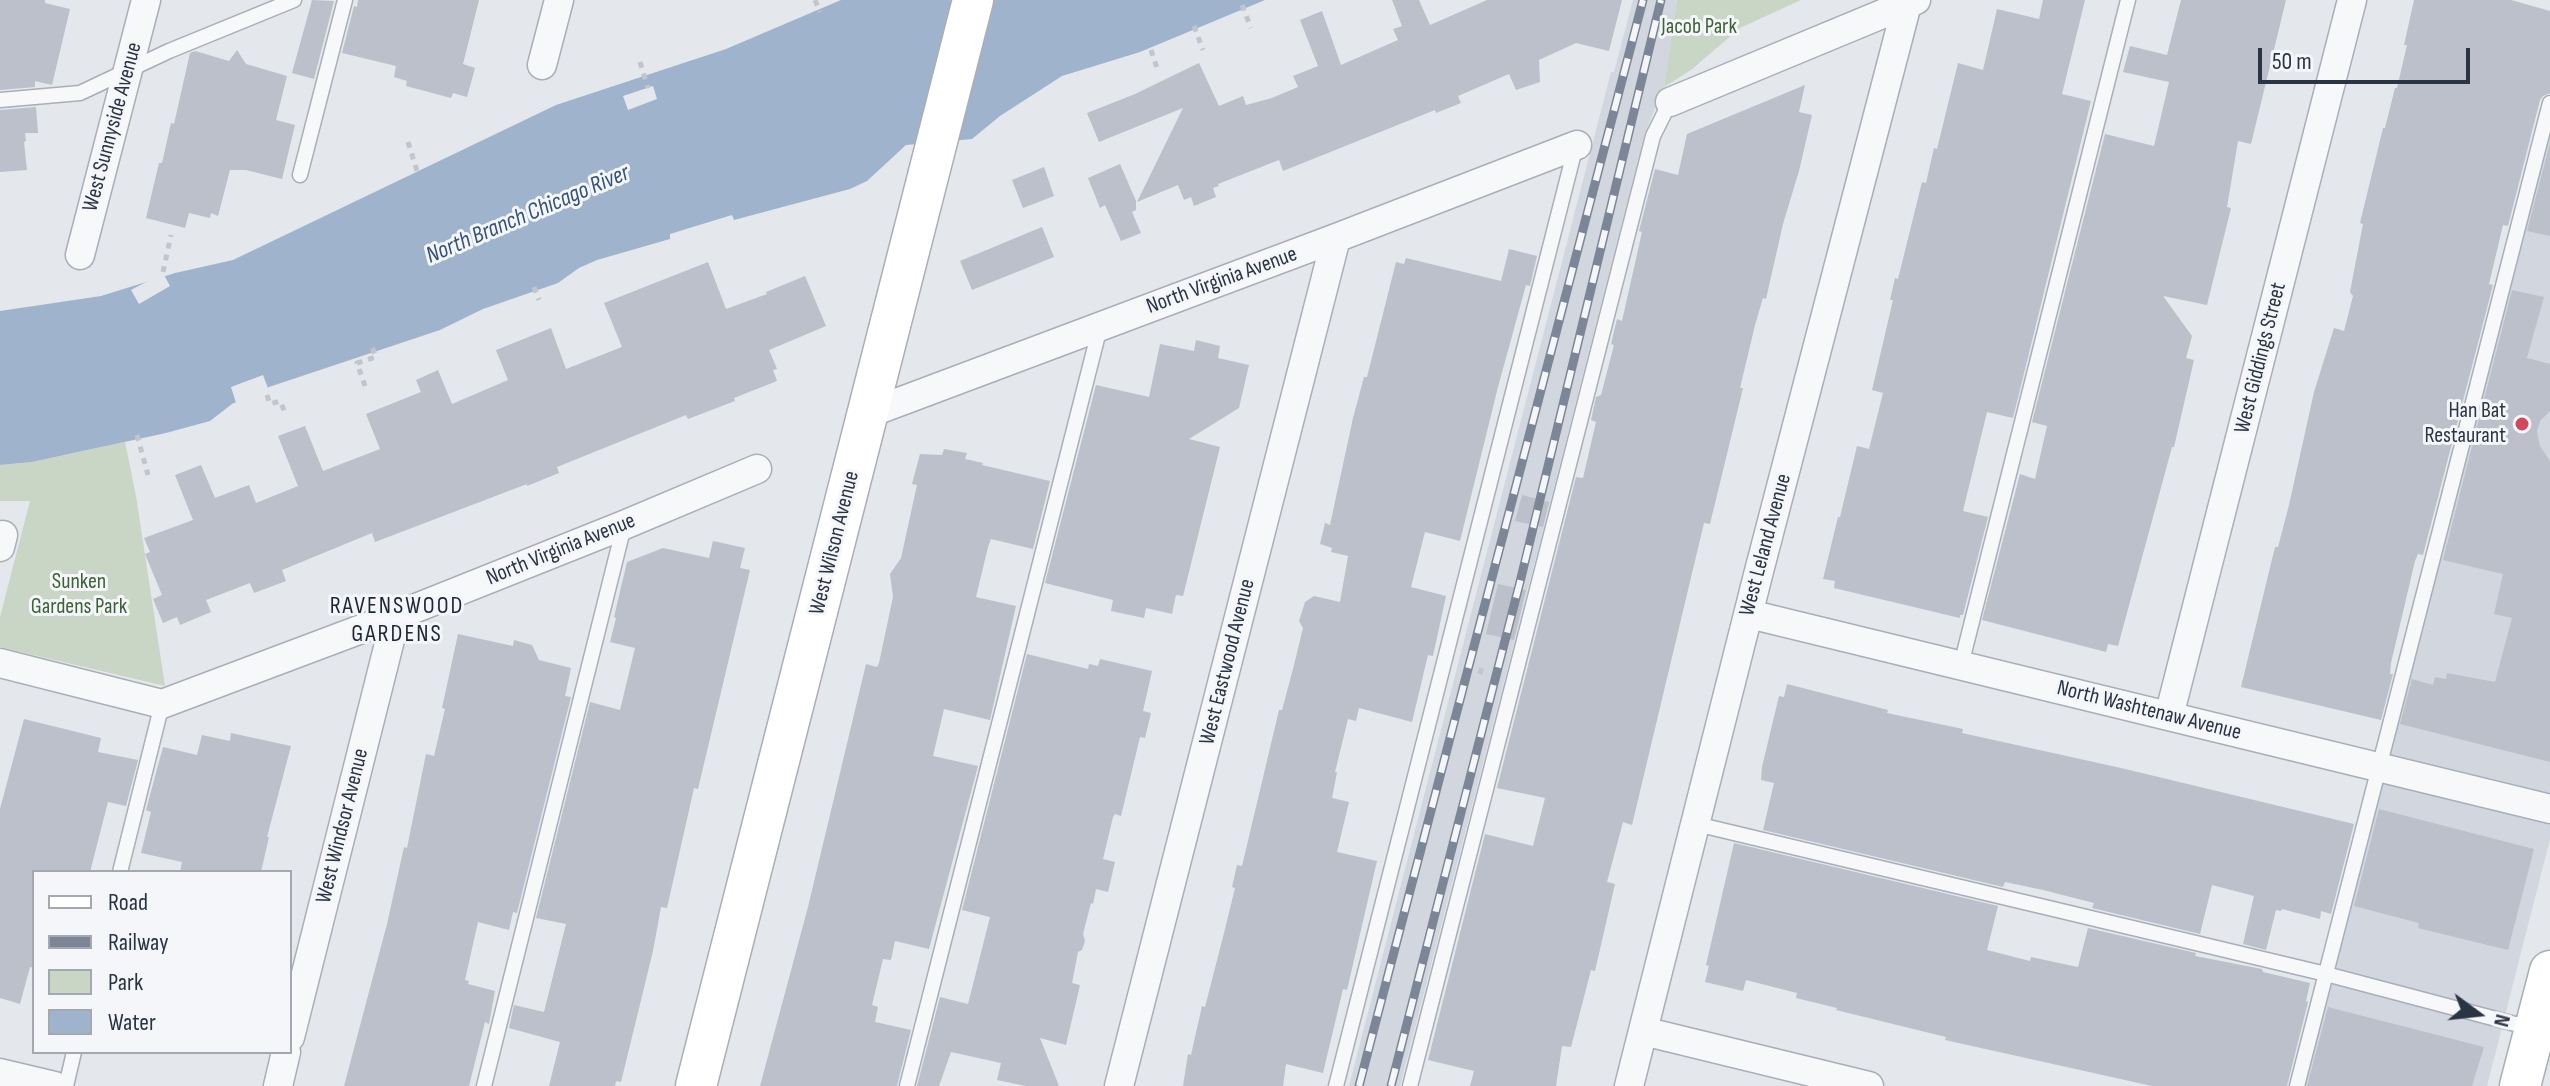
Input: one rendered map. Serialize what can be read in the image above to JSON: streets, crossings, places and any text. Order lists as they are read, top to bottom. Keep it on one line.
{"streets":{"street":["West Sunnyside Avenue","North Virginia Avenue","West Giddings Street","West Wilson Avenue","West Leland Avenue","West Eastwood Avenue","North Washtenaw Avenue","West Windsor Avenue"]},"crossings":[["North Virginia Avenue","West Wilson Avenue"],["North Virginia Avenue","West Eastwood Avenue"],["North Virginia Avenue","West Windsor Avenue"],["West Giddings Street","North Washtenaw Avenue"],["West Leland Avenue","North Washtenaw Avenue"]],"districts":["RAVENSWOOD GARDENS"],"water":["North Branch Chicago River"],"parks":["Jacob Park","Sunken Gardens Park"],"places":["Han Bat Restaurant"],"legend":["Road","Railway","Park","Water"],"scale_bar":"50 m","north":"right"}
